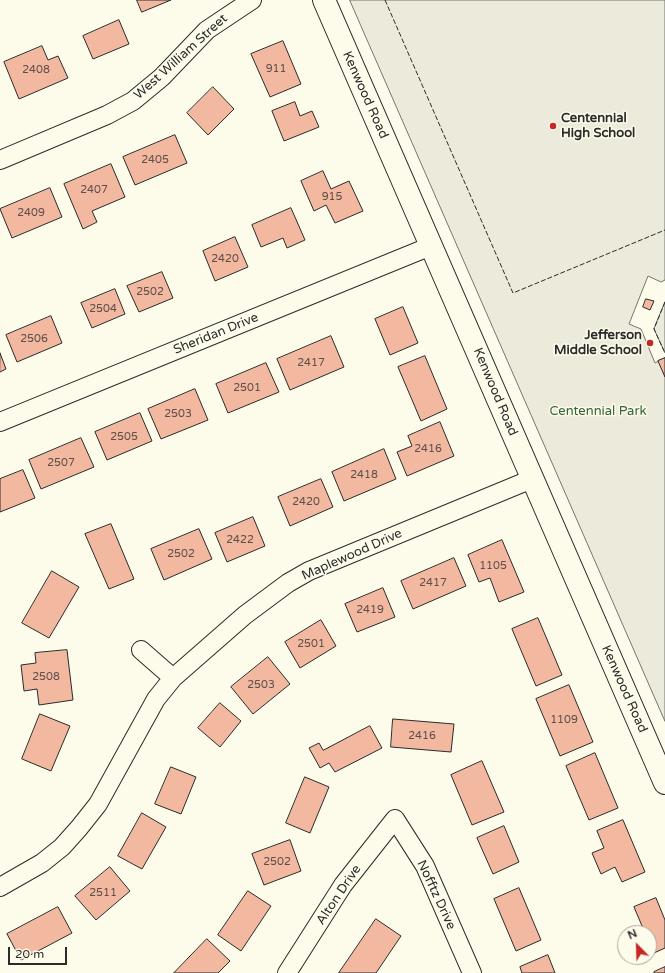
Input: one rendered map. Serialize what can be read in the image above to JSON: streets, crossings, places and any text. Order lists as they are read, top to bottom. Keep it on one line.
{"streets":{"street":["West William Street","Kenwood Road","Sheridan Drive","Maplewood Drive","Alton Drive","Nofftz Drive"]},"crossings":[["Kenwood Road","Sheridan Drive"],["Kenwood Road","Maplewood Drive"],["Alton Drive","Nofftz Drive"]],"parks":["Centennial Park"],"places":["Centennial High School","Jefferson Middle School"],"house_numbers":["911","2408","2405","2407","915","2409","2420","2502","2504","2506","2417","2501","2503","2505","2416","2507","2418","2420","2422","2502","1105","2417","2419","2501","2508","2503","1109","2416","2502","2511"],"scale_bar":"20 m","north":"top left"}
